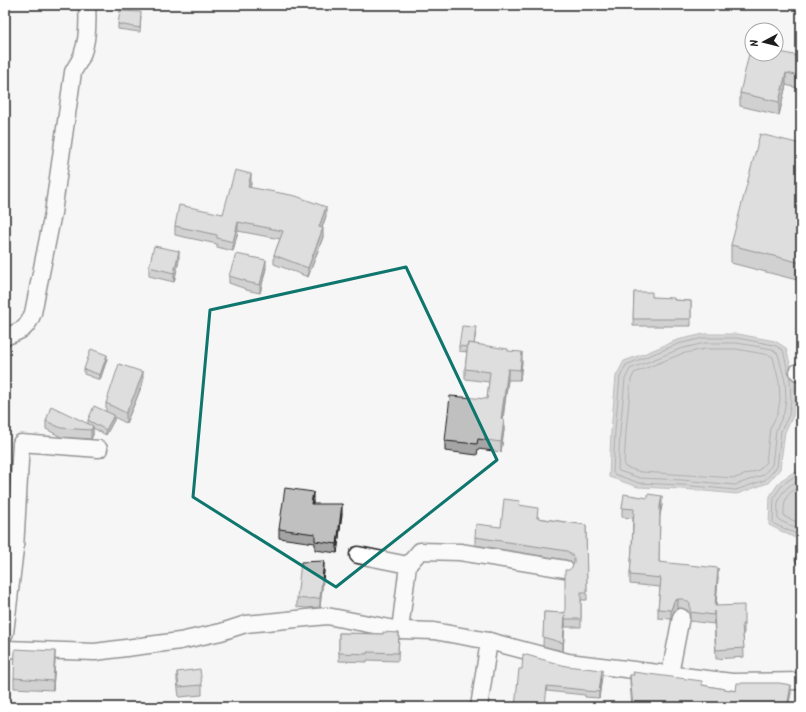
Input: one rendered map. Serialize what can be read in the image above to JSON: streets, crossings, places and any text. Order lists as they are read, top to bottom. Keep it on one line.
{"north":"left"}
